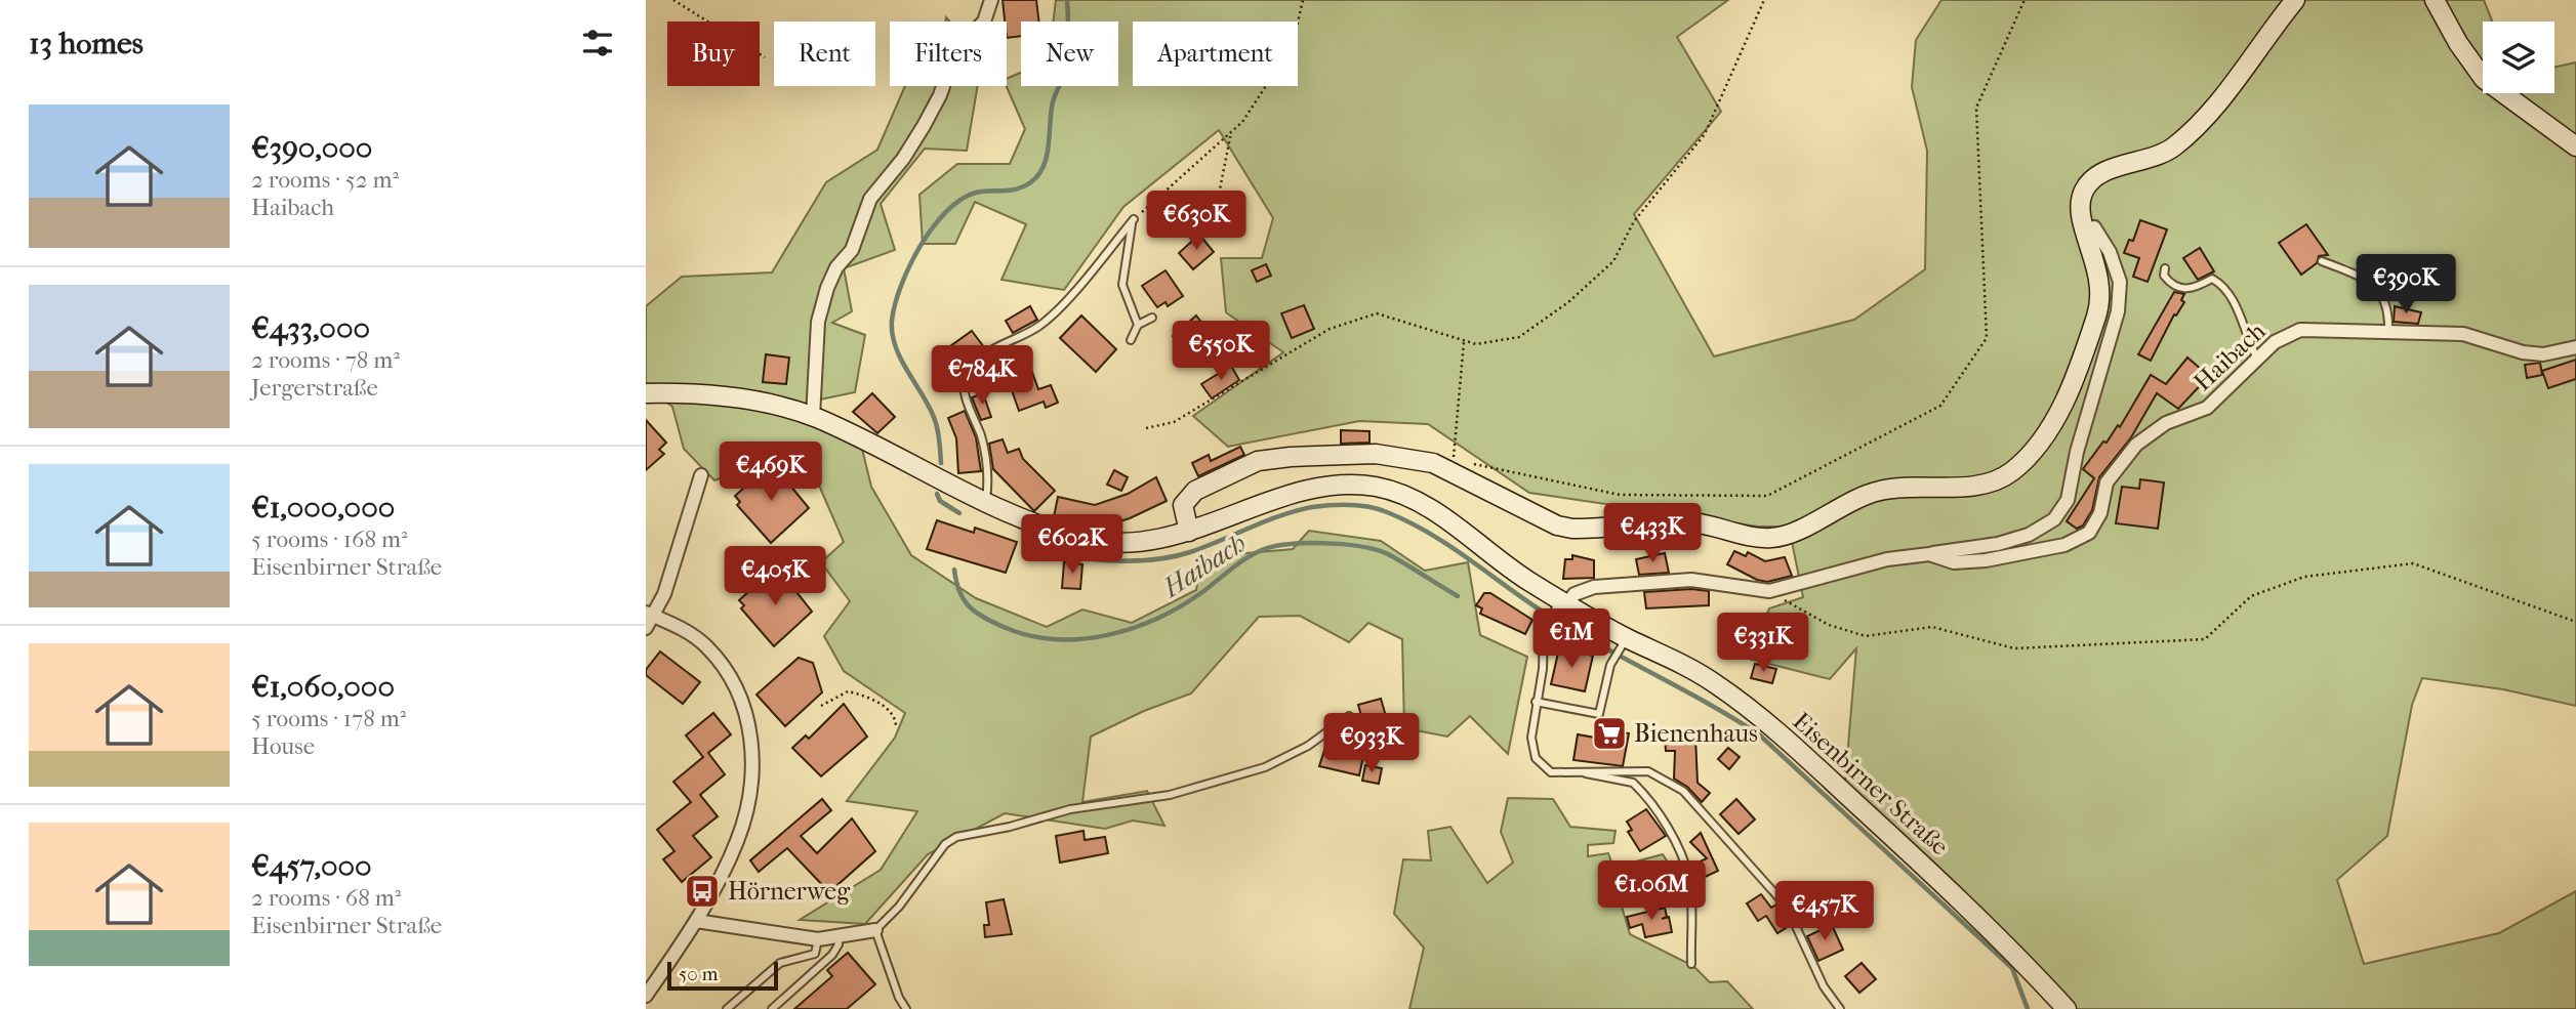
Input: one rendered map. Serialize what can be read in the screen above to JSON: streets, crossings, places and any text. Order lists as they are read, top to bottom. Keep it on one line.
{"streets":{"main road":["Eisenbirner Straße"],"street":["Haibach"]},"water":["Haibach"],"places":{"supermarket":["Bienenhaus"],"bus stop":["Hörnerweg"]},"scale_bar":"50 m","page":{"heading":"13 homes","chip":["Buy","Rent","Filters","New","Apartment"],"list":[{"name":"€390,000","note":"2 rooms · 52 m² · Haibach"},{"name":"€433,000","note":"2 rooms · 78 m² · Jergerstraße"},{"name":"€1,000,000","note":"5 rooms · 168 m² · Eisenbirner Straße"},{"name":"€1,060,000","note":"5 rooms · 178 m² · House"},{"name":"€457,000","note":"2 rooms · 68 m² · Eisenbirner Straße"}],"price":["€630K","€390K","€550K","€784K","€469K","€433K","€602K","€405K","€1M","€331K","€933K","€1.06M","€457K"],"scale":"50 m"}}
